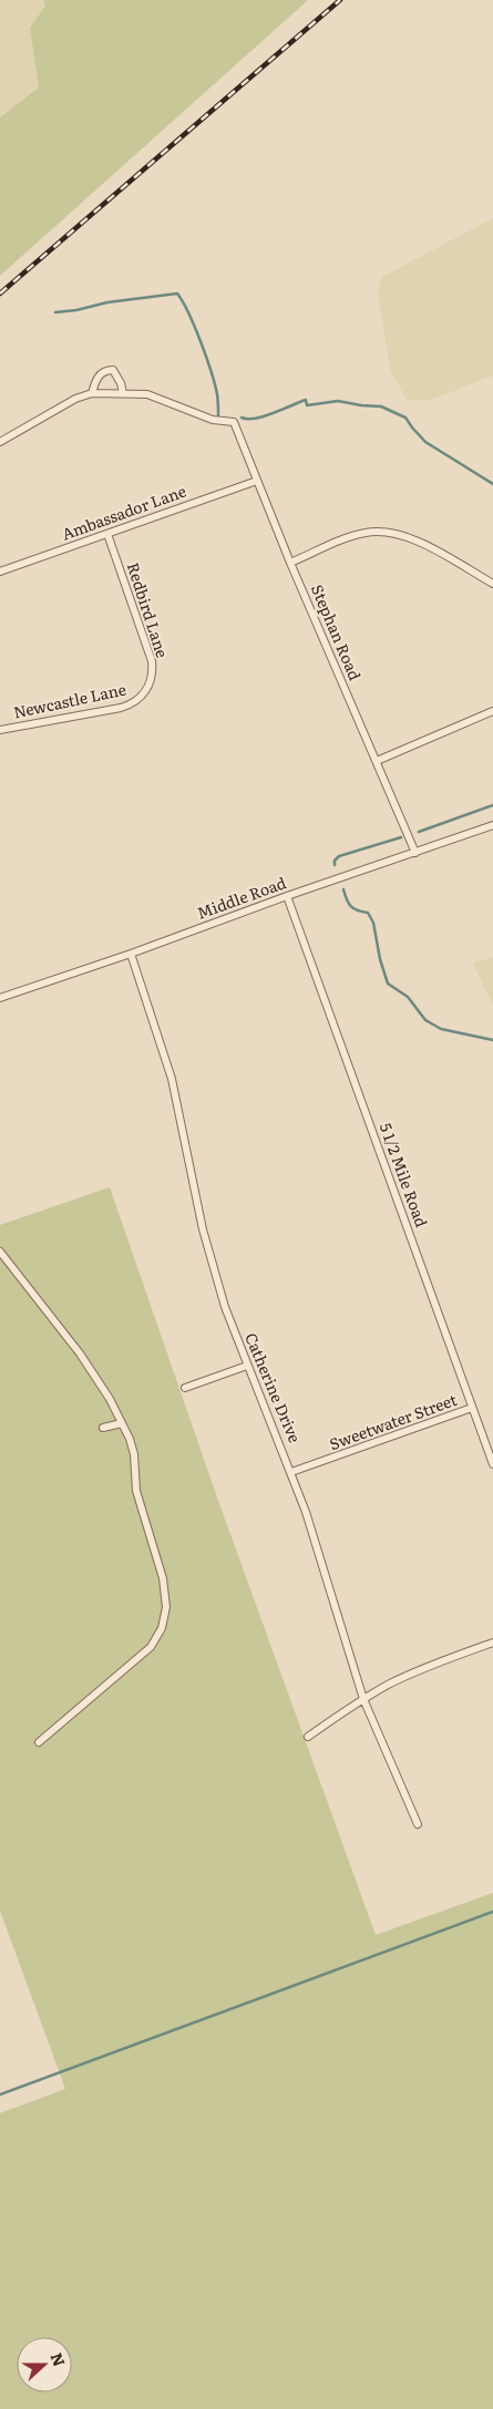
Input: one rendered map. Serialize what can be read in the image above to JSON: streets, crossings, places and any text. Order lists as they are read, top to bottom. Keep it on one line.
{"streets":{"street":["Ambassador Lane","Redbird Lane","Stephan Road","Newcastle Lane","Middle Road","5 1/2 Mile Road","Catherine Drive","Sweetwater Street"]},"crossings":[["Ambassador Lane","Redbird Lane"],["Ambassador Lane","Stephan Road"],["Redbird Lane","Newcastle Lane"],["Stephan Road","Middle Road"],["Middle Road","5 1/2 Mile Road"],["Middle Road","Catherine Drive"],["5 1/2 Mile Road","Sweetwater Street"],["Catherine Drive","Sweetwater Street"]],"north":"right"}
